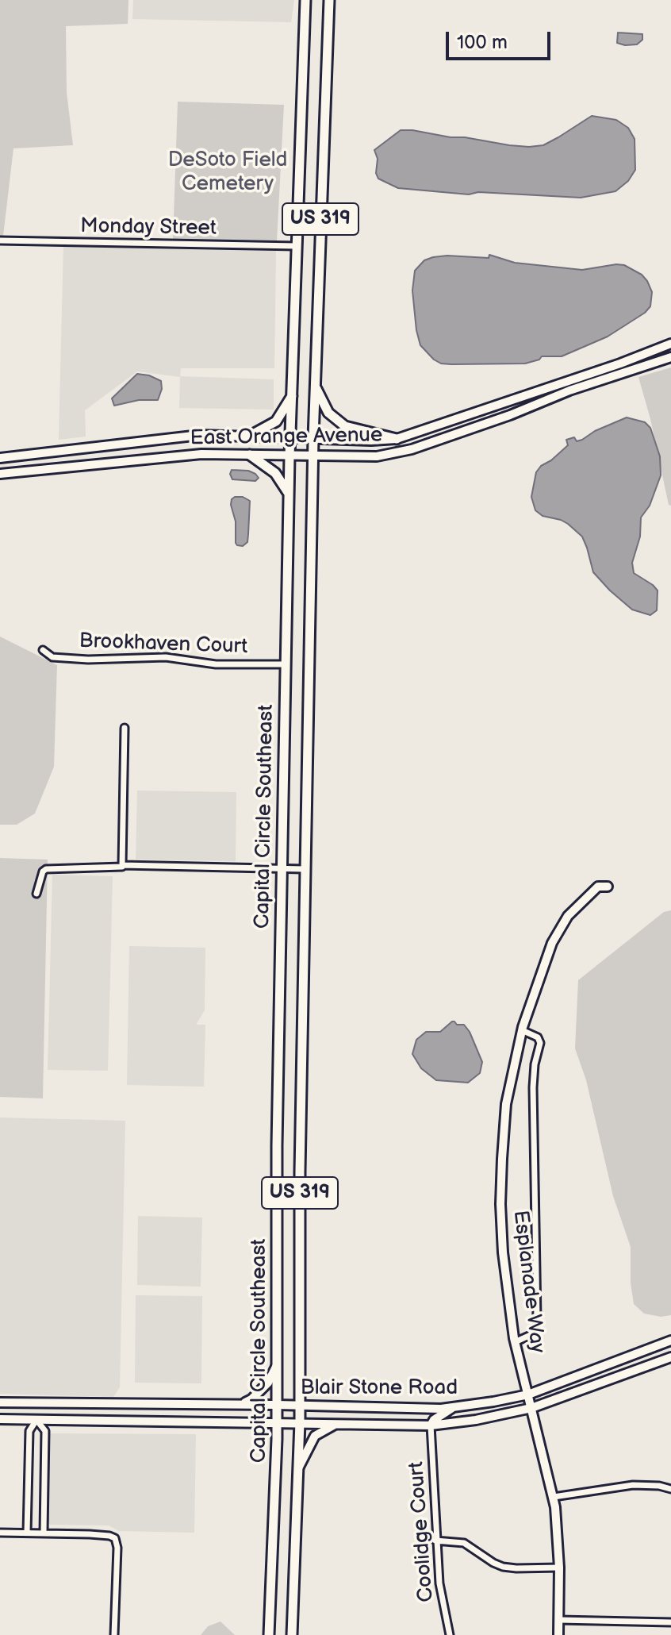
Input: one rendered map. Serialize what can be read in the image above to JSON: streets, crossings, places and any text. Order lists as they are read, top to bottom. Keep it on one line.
{"streets":{"main road":["US 319","Capital Circle Southeast"],"street":["Monday Street","East Orange Avenue","Brookhaven Court","Esplanade Way","Blair Stone Road","Coolidge Court"]},"crossings":[["Monday Street","Capital Circle Southeast"],["East Orange Avenue","Capital Circle Southeast"],["Brookhaven Court","Capital Circle Southeast"],["Capital Circle Southeast","Blair Stone Road"],["Esplanade Way","Blair Stone Road"],["Blair Stone Road","Coolidge Court"]],"parks":["DeSoto Field Cemetery"],"scale_bar":"100 m"}
